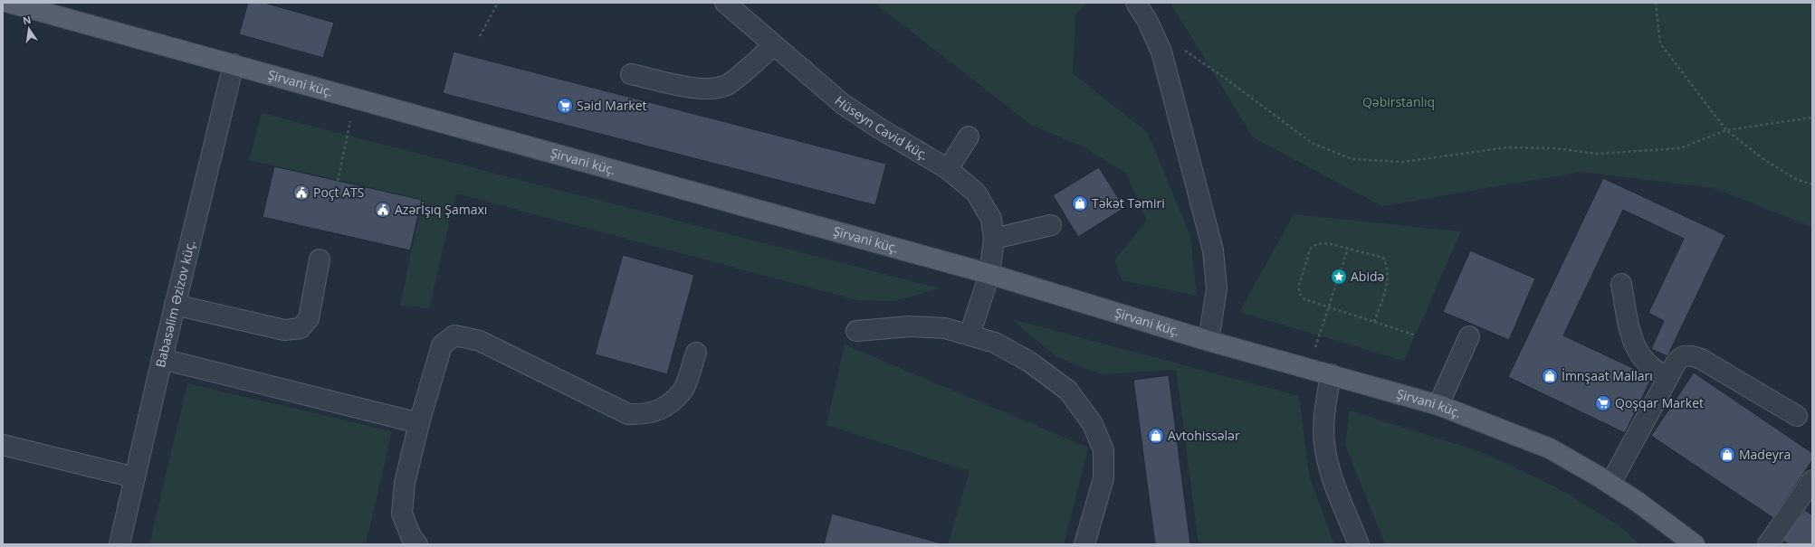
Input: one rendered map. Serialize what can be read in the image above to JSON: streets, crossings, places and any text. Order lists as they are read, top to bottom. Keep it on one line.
{"streets":{"main road":["Şirvani küç."],"street":["Hüseyn Cavid küç.","Babasəlim Əzizov küç."]},"crossings":[["Şirvani küç.","Hüseyn Cavid küç."],["Şirvani küç.","Babasəlim Əzizov küç."]],"parks":["Qəbirstanlıq"],"places":{"supermarket":["Səid Market","Qoşqar Market"],"public building":["Poçt ATS","Azərİşıq Şamaxı"],"shop":["Təkət Təmiri","İmnşaat Malları","Avtohissələr","Madeyra"],"place":["Abidə"]},"north":"top"}
